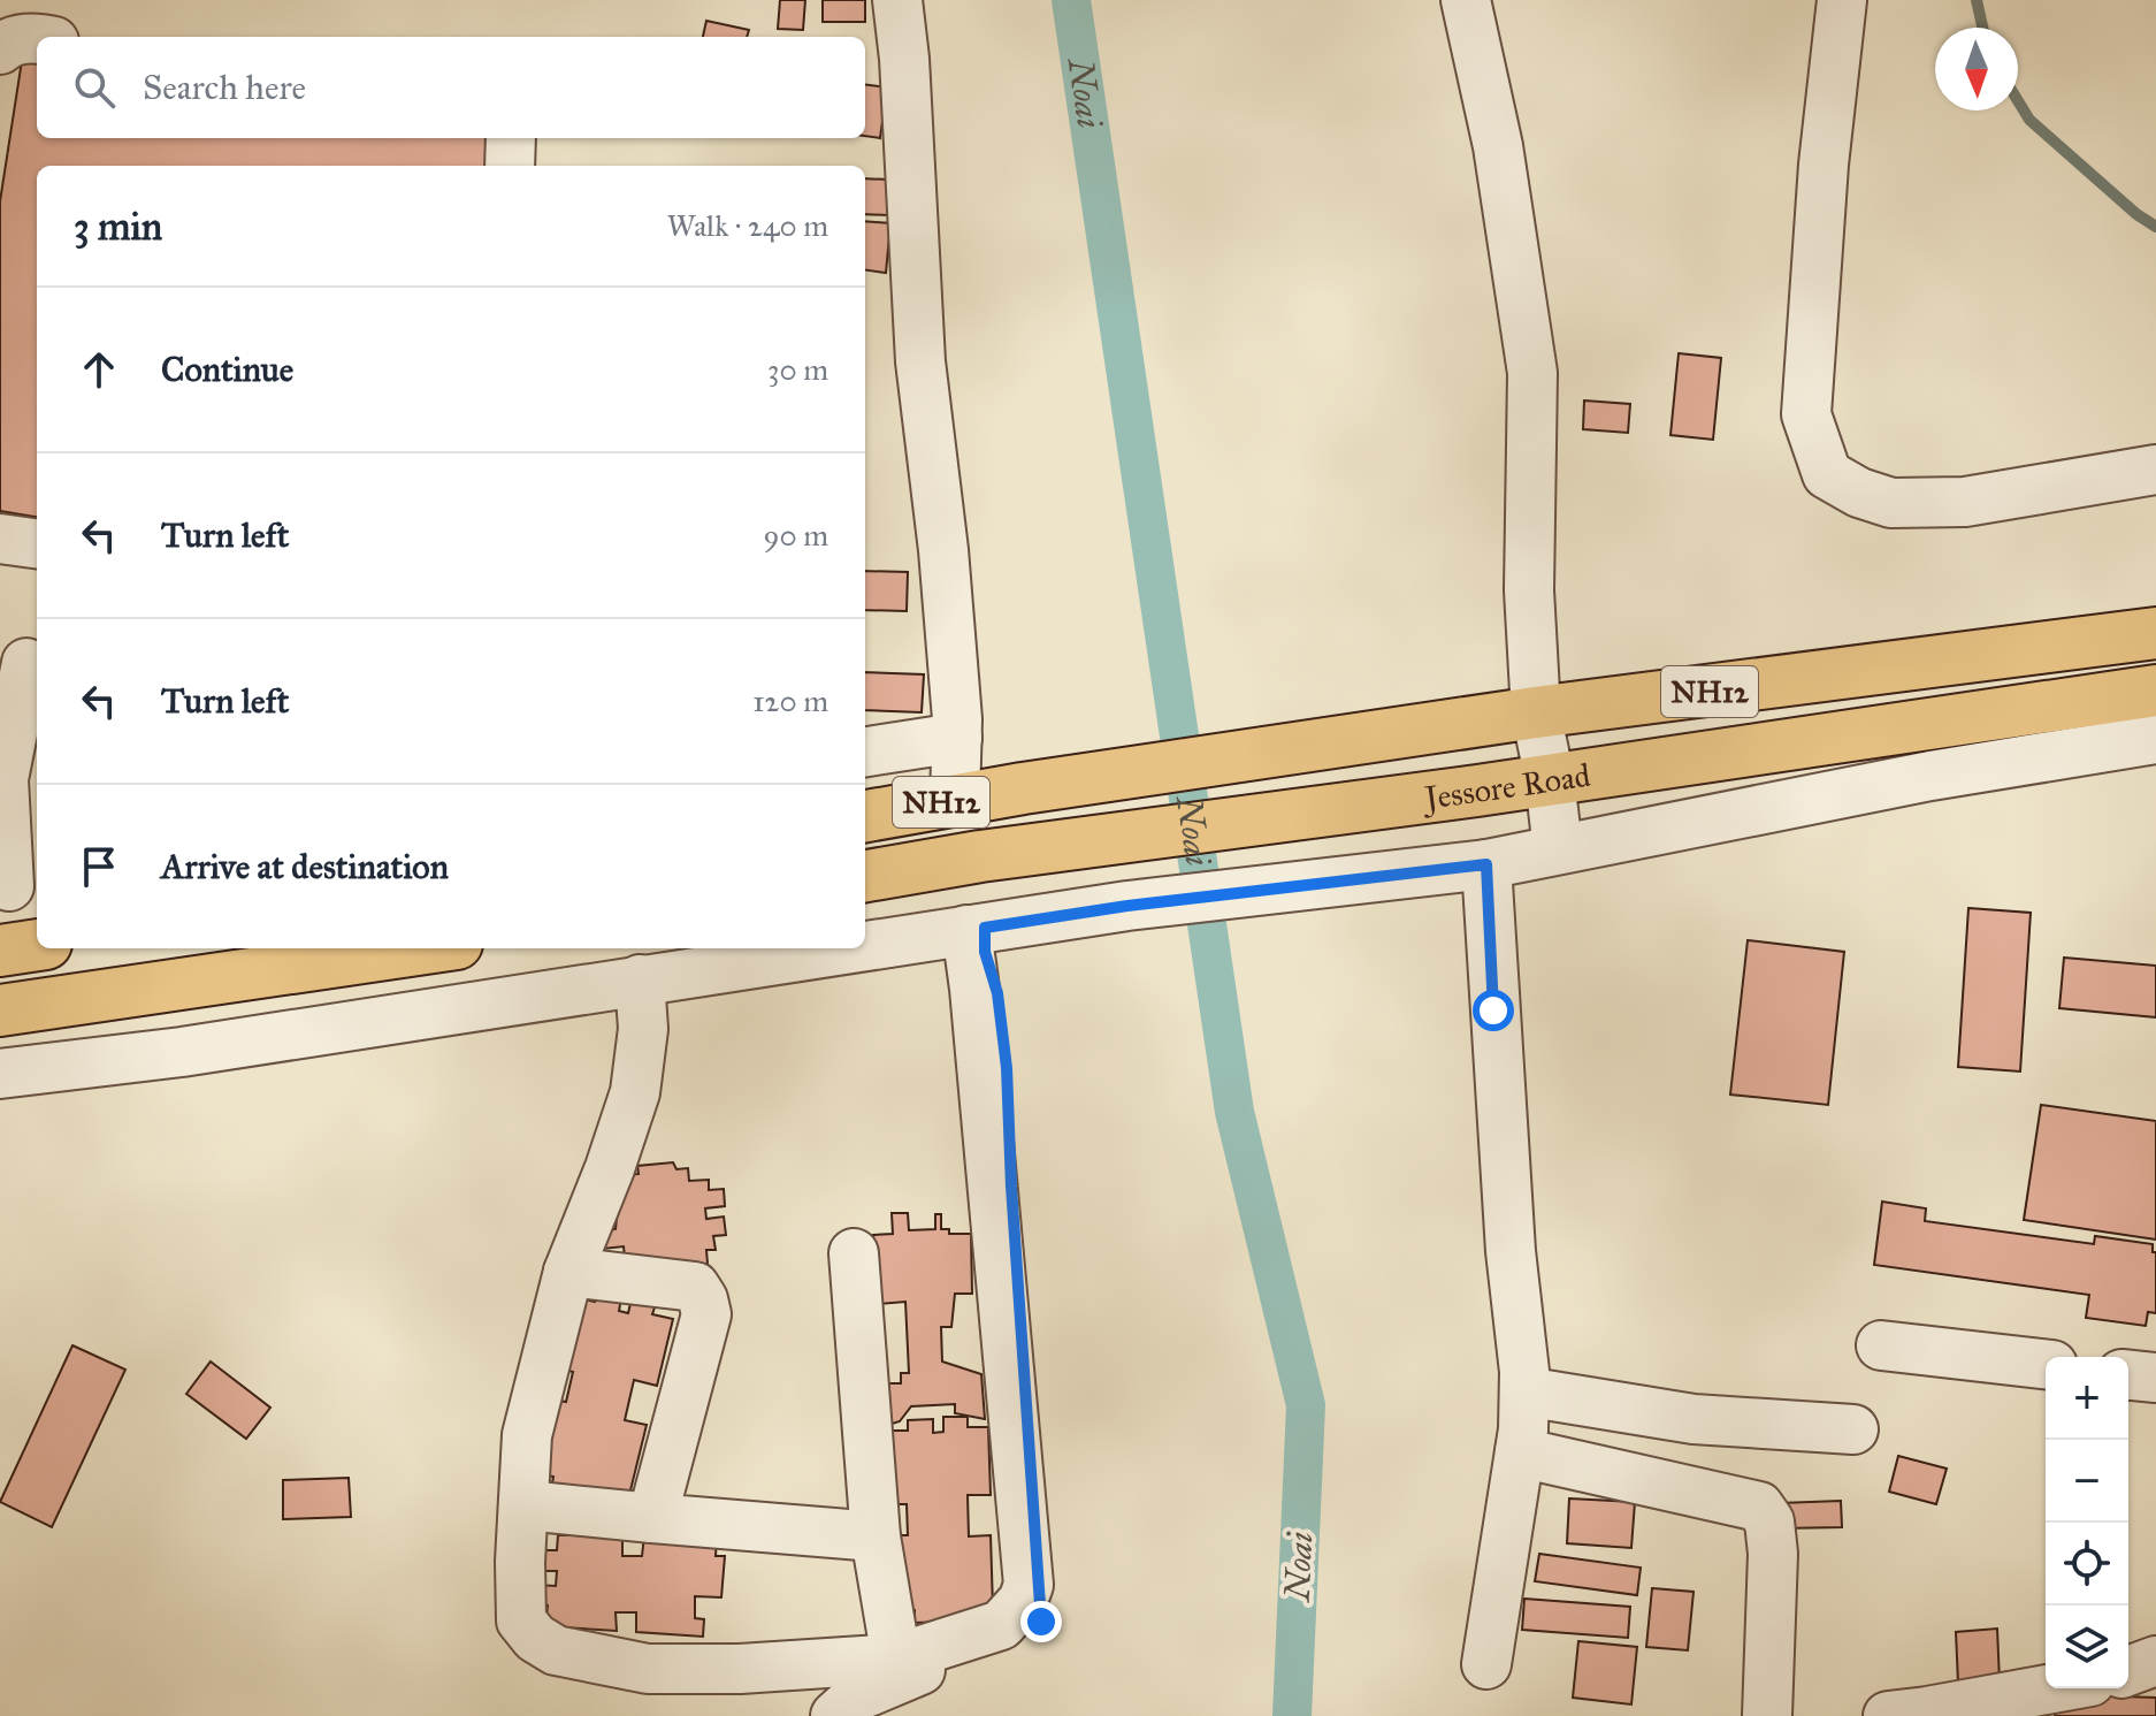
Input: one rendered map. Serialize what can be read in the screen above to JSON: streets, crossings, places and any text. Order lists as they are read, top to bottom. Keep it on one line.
{"streets":{"highway":["NH12","Jessore Road"]},"water":["Noai"],"north":"bottom","page":{"search":"Search here","heading":["3 min","Walk · 240 m"],"list":[["Continue","30 m"],["Turn left","90 m"],["Turn left","120 m"],"Arrive at destination"],"map_buttons":["+","−"]}}
